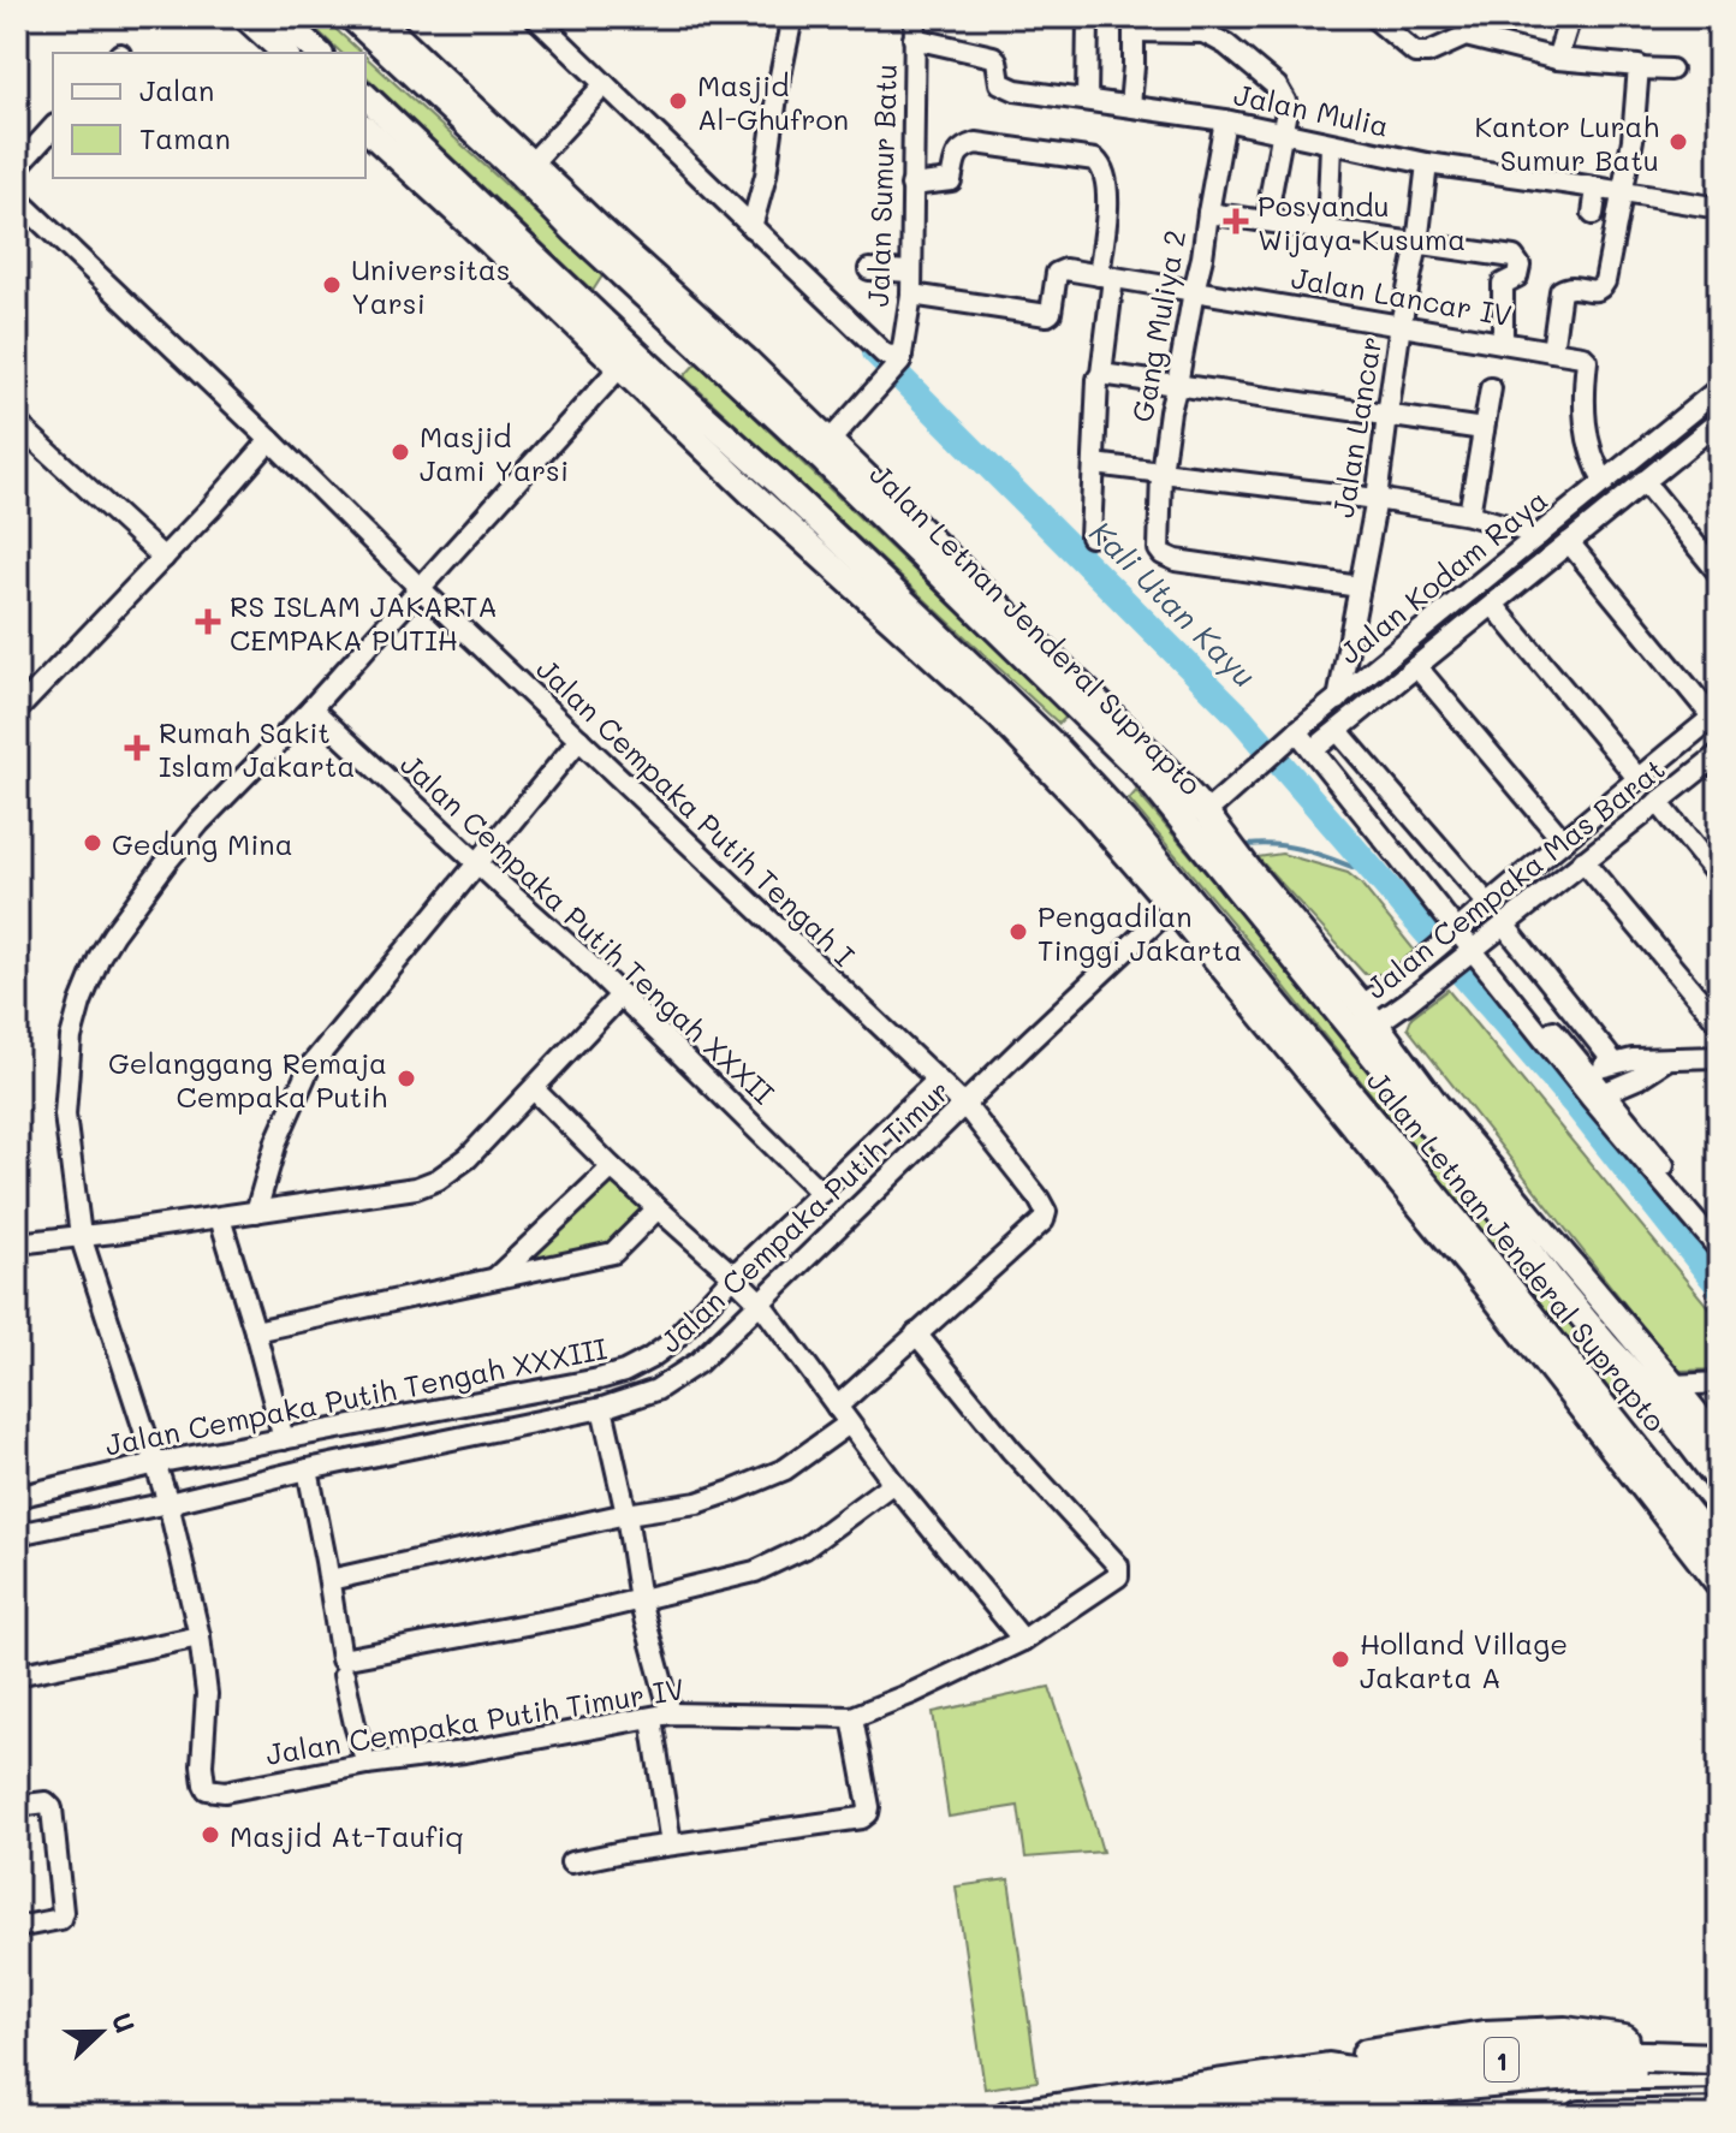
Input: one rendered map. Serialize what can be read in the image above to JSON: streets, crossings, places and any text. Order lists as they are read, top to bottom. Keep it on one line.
{"streets":{"highway":["1"],"main road":["Jalan Letnan Jenderal Suprapto"],"street":["Jalan Mulia","Jalan Sumur Batu","Jalan Lancar IV","Gang Muliya 2","Jalan Lancar","Jalan Kodam Raya","Jalan Cempaka Putih Tengah I","Jalan Cempaka Mas Barat","Jalan Cempaka Putih Tengah XXXII","Jalan Cempaka Putih Timur","Jalan Cempaka Putih Tengah XXXIII","Jalan Cempaka Putih Timur IV"]},"crossings":[["Jalan Mulia","Jalan Sumur Batu"],["Jalan Mulia","Gang Muliya 2"],["Jalan Mulia","Jalan Lancar"],["Jalan Sumur Batu","Jalan Lancar IV"],["Jalan Lancar IV","Gang Muliya 2"],["Jalan Lancar IV","Jalan Lancar"],["Gang Muliya 2","Jalan Lancar"],["Jalan Lancar","Jalan Kodam Raya"],["Jalan Kodam Raya","Jalan Letnan Jenderal Suprapto"],["Jalan Letnan Jenderal Suprapto","Jalan Cempaka Mas Barat"],["Jalan Letnan Jenderal Suprapto","Jalan Cempaka Putih Timur"],["Jalan Cempaka Putih Tengah I","Jalan Cempaka Putih Timur"],["Jalan Cempaka Putih Tengah I","Jalan Cempaka Putih Tengah XXXIII"],["Jalan Cempaka Putih Tengah I","Jalan Cempaka Putih Timur IV"],["Jalan Cempaka Putih Tengah XXXII","Jalan Cempaka Putih Tengah XXXIII"],["Jalan Cempaka Putih Timur","Jalan Cempaka Putih Tengah XXXIII"]],"water":["Kali Utan Kayu"],"places":{"other":["Masjid Al-Ghufron","Kantor Lurah Sumur Batu","Universitas Yarsi","Masjid Jami Yarsi","Gedung Mina","Pengadilan Tinggi Jakarta","Gelanggang Remaja Cempaka Putih","Holland Village Jakarta A","Masjid At-Taufiq"],"health":["Posyandu Wijaya Kusuma","RS ISLAM JAKARTA CEMPAKA PUTIH","Rumah Sakit Islam Jakarta"]},"legend":["Jalan","Taman"],"north":"right"}
